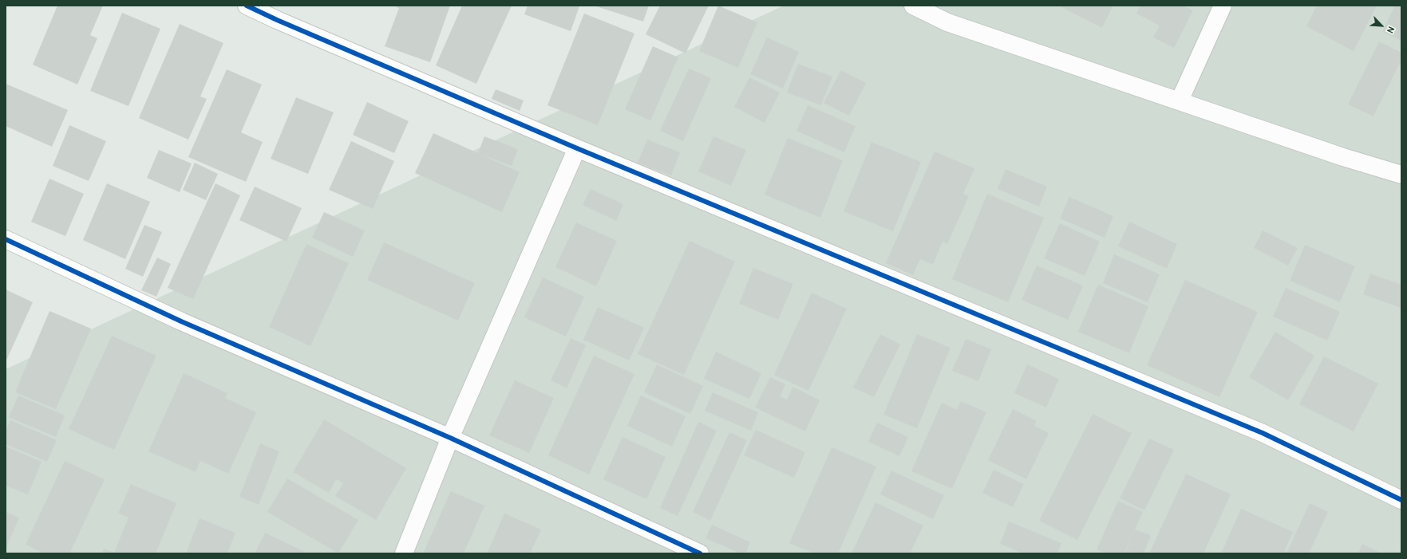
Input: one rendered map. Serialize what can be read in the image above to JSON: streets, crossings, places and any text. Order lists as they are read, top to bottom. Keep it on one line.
{"north":"bottom right"}
